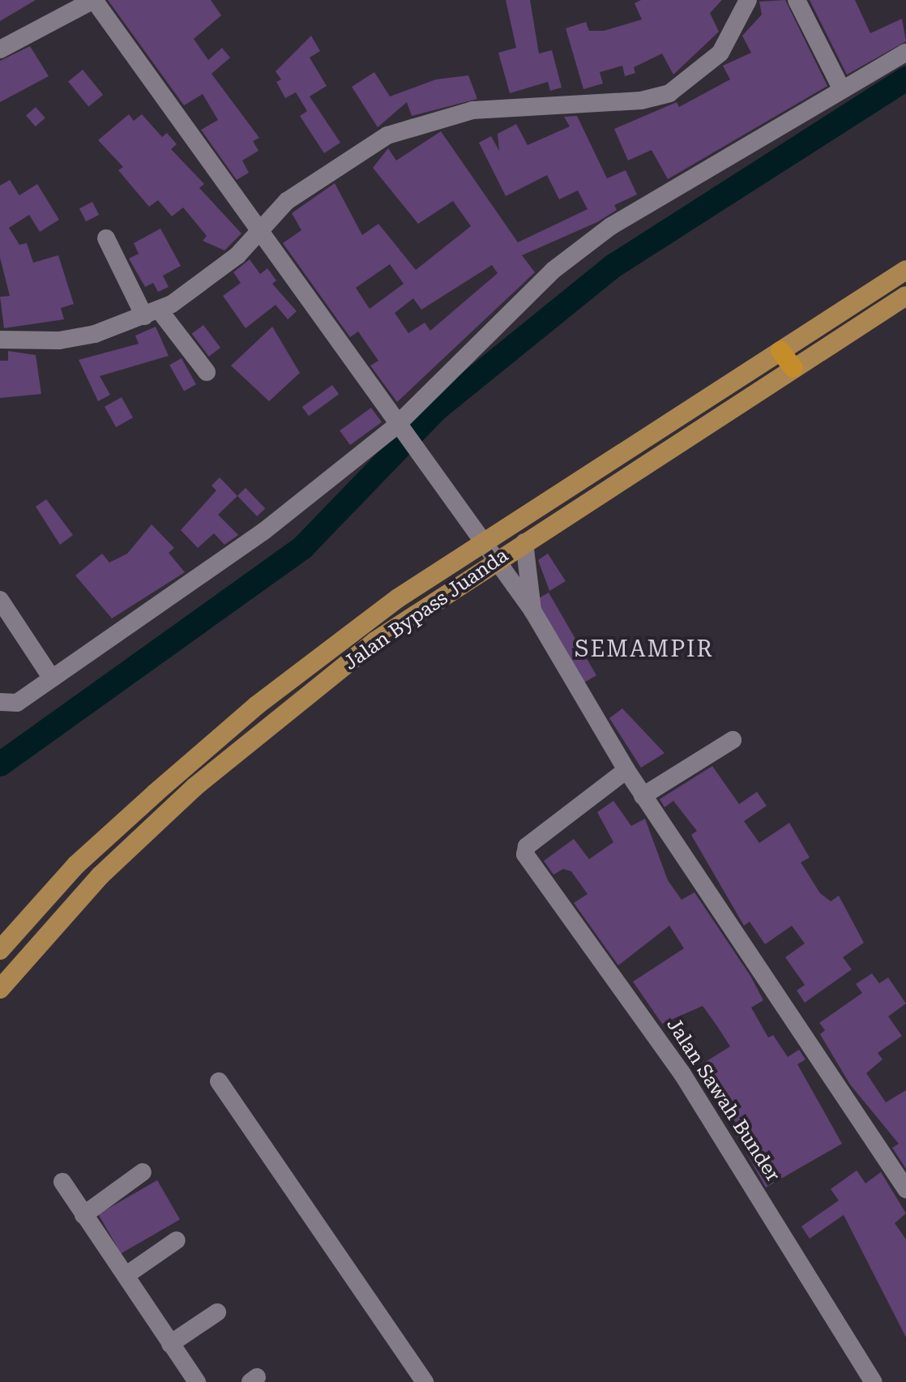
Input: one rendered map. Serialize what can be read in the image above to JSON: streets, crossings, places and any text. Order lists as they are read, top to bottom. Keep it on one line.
{"streets":{"main road":["Jalan Bypass Juanda"],"street":["Jalan Sawah Bunder"]},"districts":["SEMAMPIR"]}
